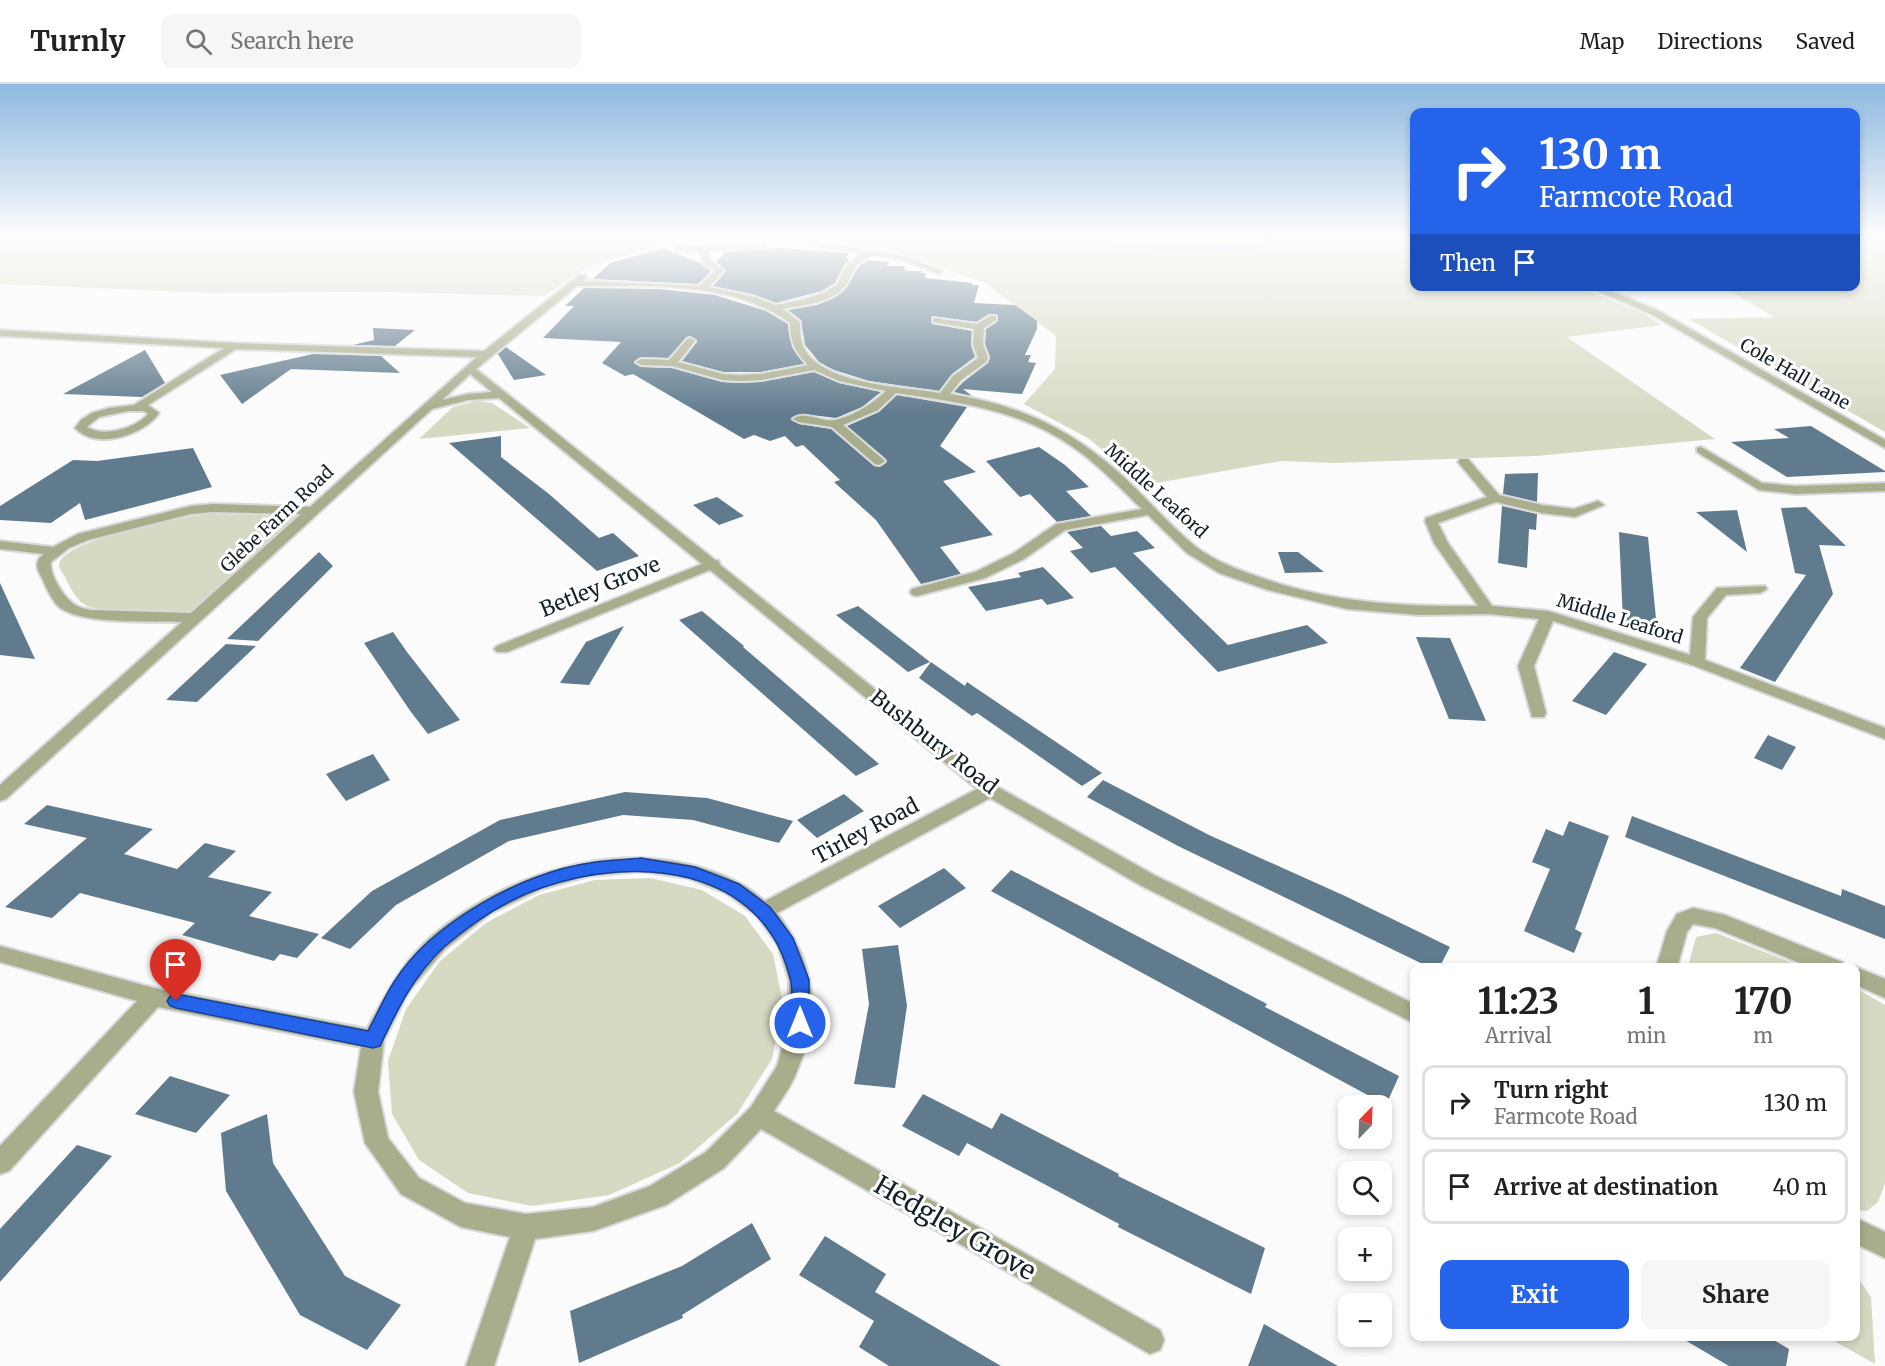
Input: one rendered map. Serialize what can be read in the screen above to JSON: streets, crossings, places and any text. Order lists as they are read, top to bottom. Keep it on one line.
{"streets":{"street":["Cole Hall Lane","Middle Leaford","Glebe Farm Road","Betley Grove","Bushbury Road","Tirley Road","Hedgley Grove"]},"crossings":[["Glebe Farm Road","Bushbury Road"],["Betley Grove","Bushbury Road"],["Bushbury Road","Tirley Road"]],"north":"top right","page":{"header":"Turnly","search":"Search here","nav":["Map","Directions","Saved"],"turn":["130 m","Farmcote Road"],"then":"Then","eta":["11:23","Arrival","1","min","170","m"],"list":[{"name":"Turn right","note":"Farmcote Road","value":"130 m"},{"name":"Arrive at destination","value":"40 m"}],"map_buttons":["+","−"],"buttons":["Exit","Share"]}}
